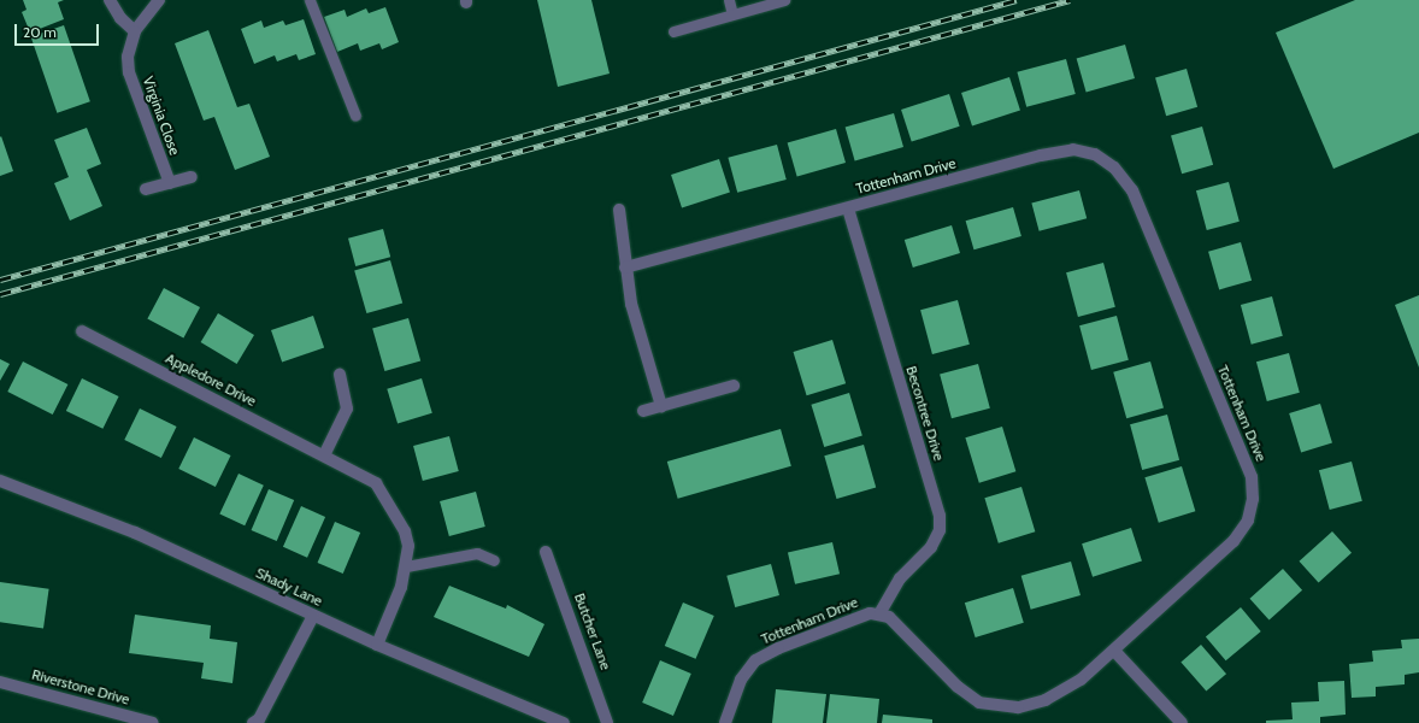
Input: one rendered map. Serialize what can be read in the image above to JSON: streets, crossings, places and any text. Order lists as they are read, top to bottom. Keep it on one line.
{"streets":{"street":["Virginia Close","Tottenham Drive","Appledore Drive","Becontree Drive","Shady Lane","Butcher Lane","Riverstone Drive"]},"crossings":[["Tottenham Drive","Becontree Drive"],["Appledore Drive","Shady Lane"]],"scale_bar":"20 m"}
